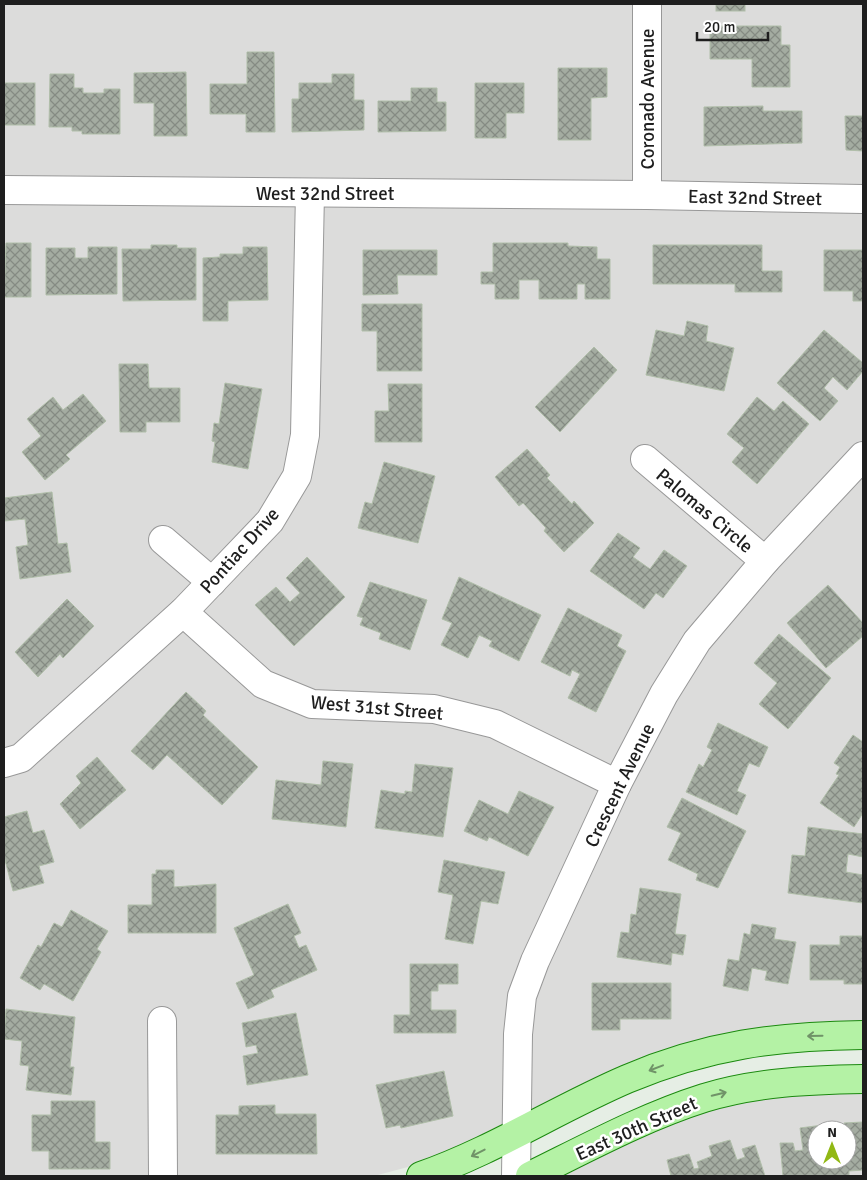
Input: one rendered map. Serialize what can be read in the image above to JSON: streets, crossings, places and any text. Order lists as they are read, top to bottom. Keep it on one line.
{"streets":{"main road":["East 30th Street"],"street":["Coronado Avenue","West 32nd Street","East 32nd Street","Palomas Circle","Pontiac Drive","West 31st Street","Crescent Avenue"]},"crossings":[["Coronado Avenue","West 32nd Street"],["Coronado Avenue","East 32nd Street"],["West 32nd Street","East 32nd Street"],["West 32nd Street","Pontiac Drive"],["Palomas Circle","Crescent Avenue"],["Pontiac Drive","West 31st Street"],["West 31st Street","Crescent Avenue"]],"scale_bar":"20 m","north":"top"}
